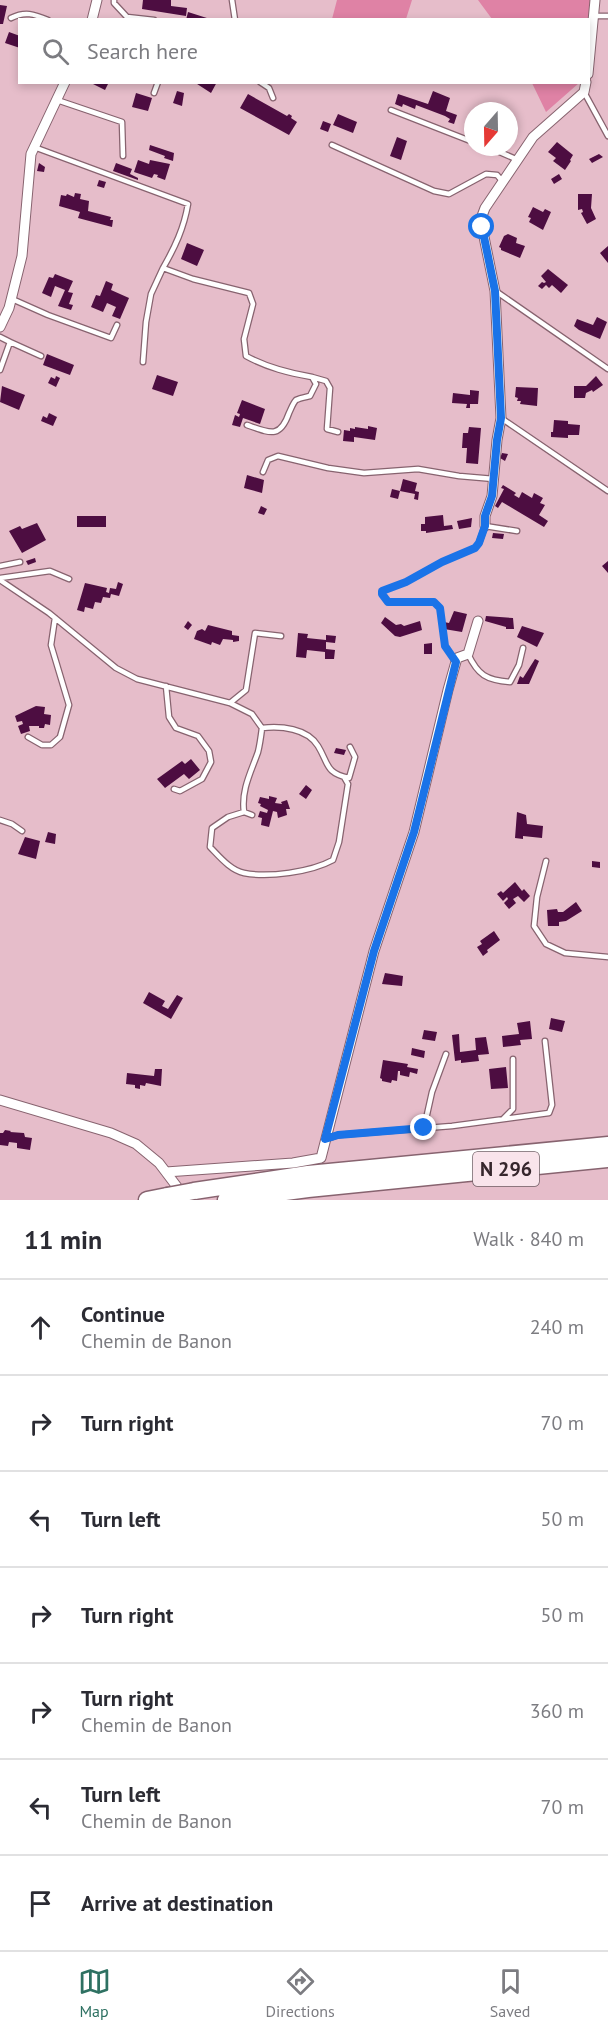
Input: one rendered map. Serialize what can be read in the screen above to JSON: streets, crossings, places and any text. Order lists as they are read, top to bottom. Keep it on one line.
{"streets":{"highway":["N 296"]},"north":"bottom","page":{"search":"Search here","heading":["11 min","Walk · 840 m"],"list":[["Continue","Chemin de Banon","240 m"],["Turn right","70 m"],["Turn left","50 m"],["Turn right","50 m"],["Turn right","Chemin de Banon","360 m"],["Turn left","Chemin de Banon","70 m"],"Arrive at destination"],"nav":["Map","Directions","Saved"]}}
